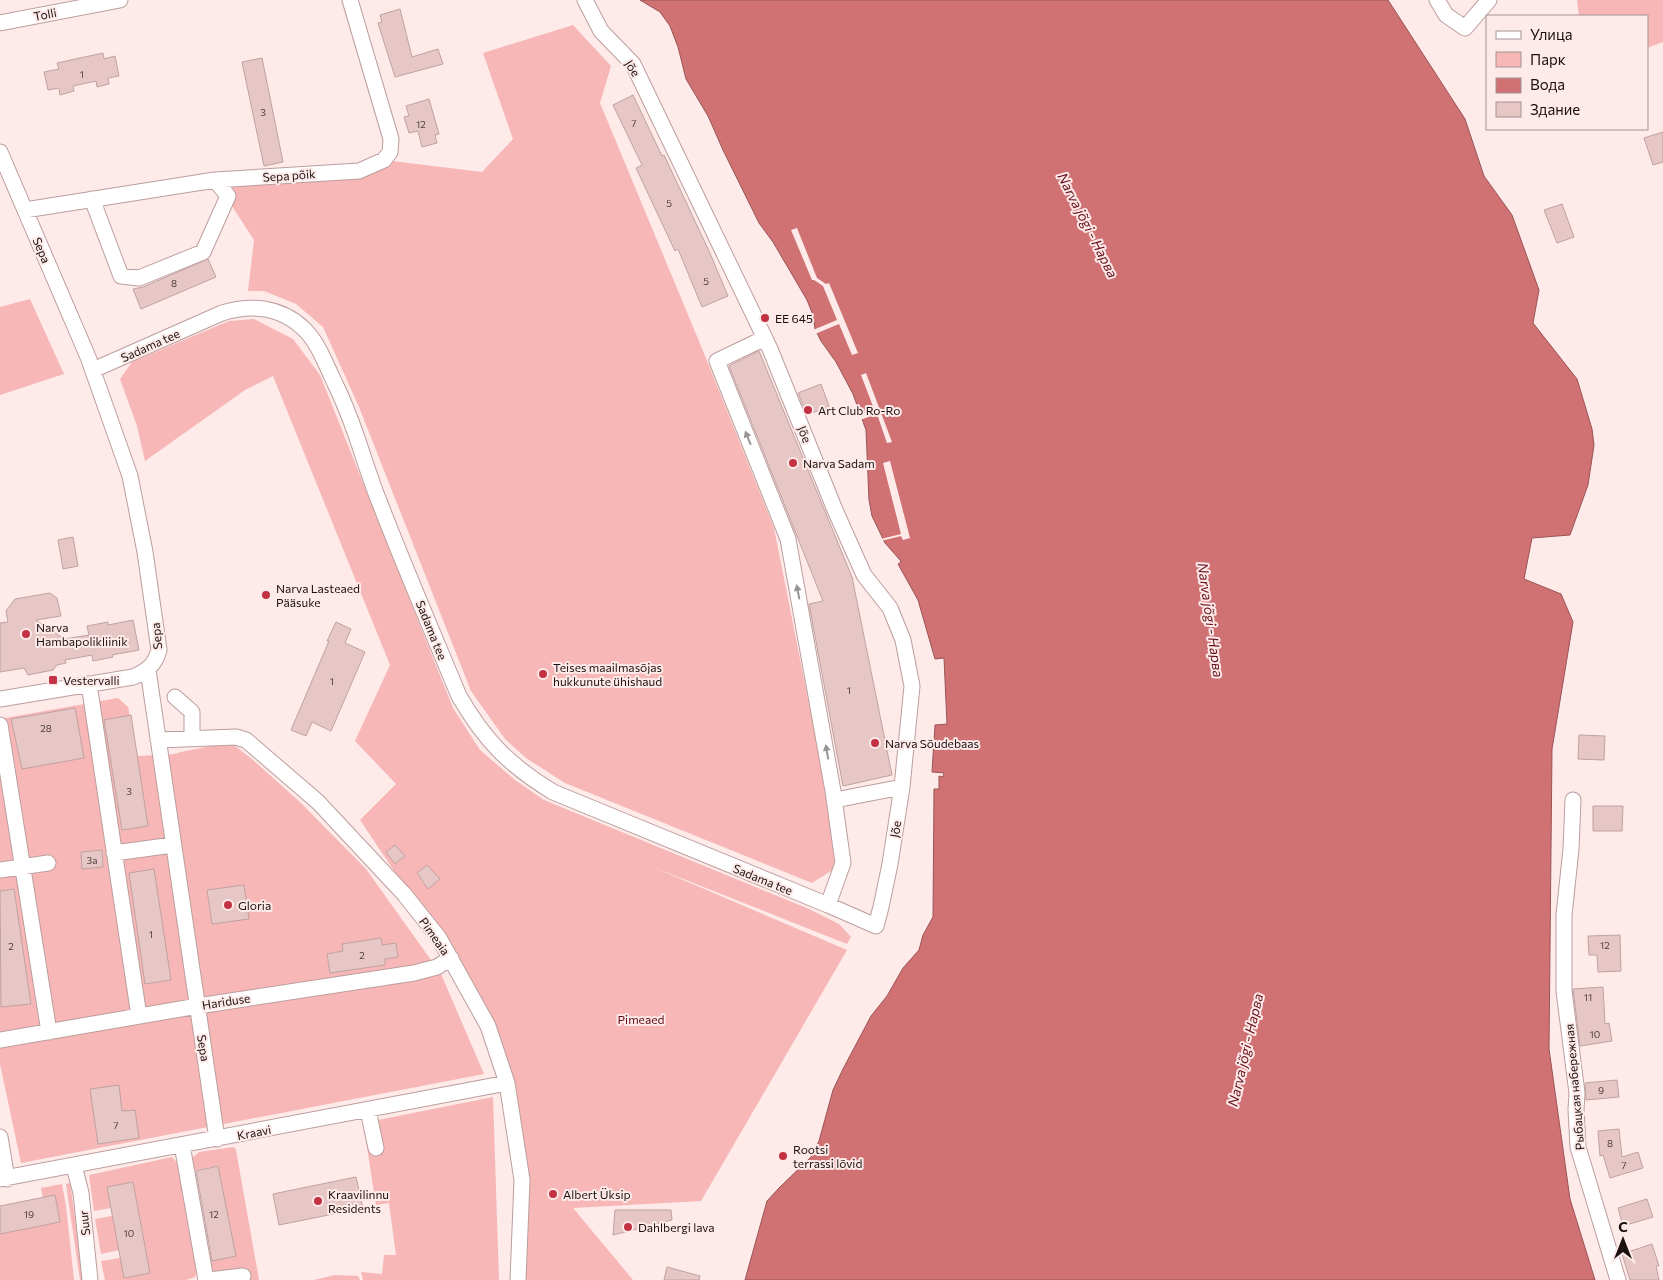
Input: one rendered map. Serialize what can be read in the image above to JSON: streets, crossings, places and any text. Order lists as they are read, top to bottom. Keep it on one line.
{"streets":{"street":["Tolli","Jõe","Sepa põik","Sepa","Sadama tee","Pimeaia","Hariduse","Рыбацкая набережная","Kraavi","Suur"]},"crossings":[["Jõe","Sadama tee"],["Sepa põik","Sepa"],["Sepa","Sadama tee"],["Sepa","Pimeaia"],["Sepa","Hariduse"],["Sepa","Kraavi"],["Pimeaia","Hariduse"],["Pimeaia","Kraavi"],["Kraavi","Suur"]],"water":["Narva jõgi - Нарва"],"parks":["Pimeaed"],"places":{"other":["EE 645","Art Club Ro-Ro","Narva Sadam","Narva Lasteaed Pääsuke","Narva Hambapolikliinik","Teises maailmasõjas hukkunute ühishaud","Narva Sõudebaas","Gloria","Rootsi terrassi lõvid","Albert Üksip","Kraavilinnu Residents","Dahlbergi lava"],"transit":["Vestervalli"]},"house_numbers":["1","3","7","12","5","5","8","1","1","28","3","3a","1","12","2","2","11","10","9","7","8","7","19","12","10"],"legend":["Улица","Парк","Вода","Здание"],"north":"top"}
